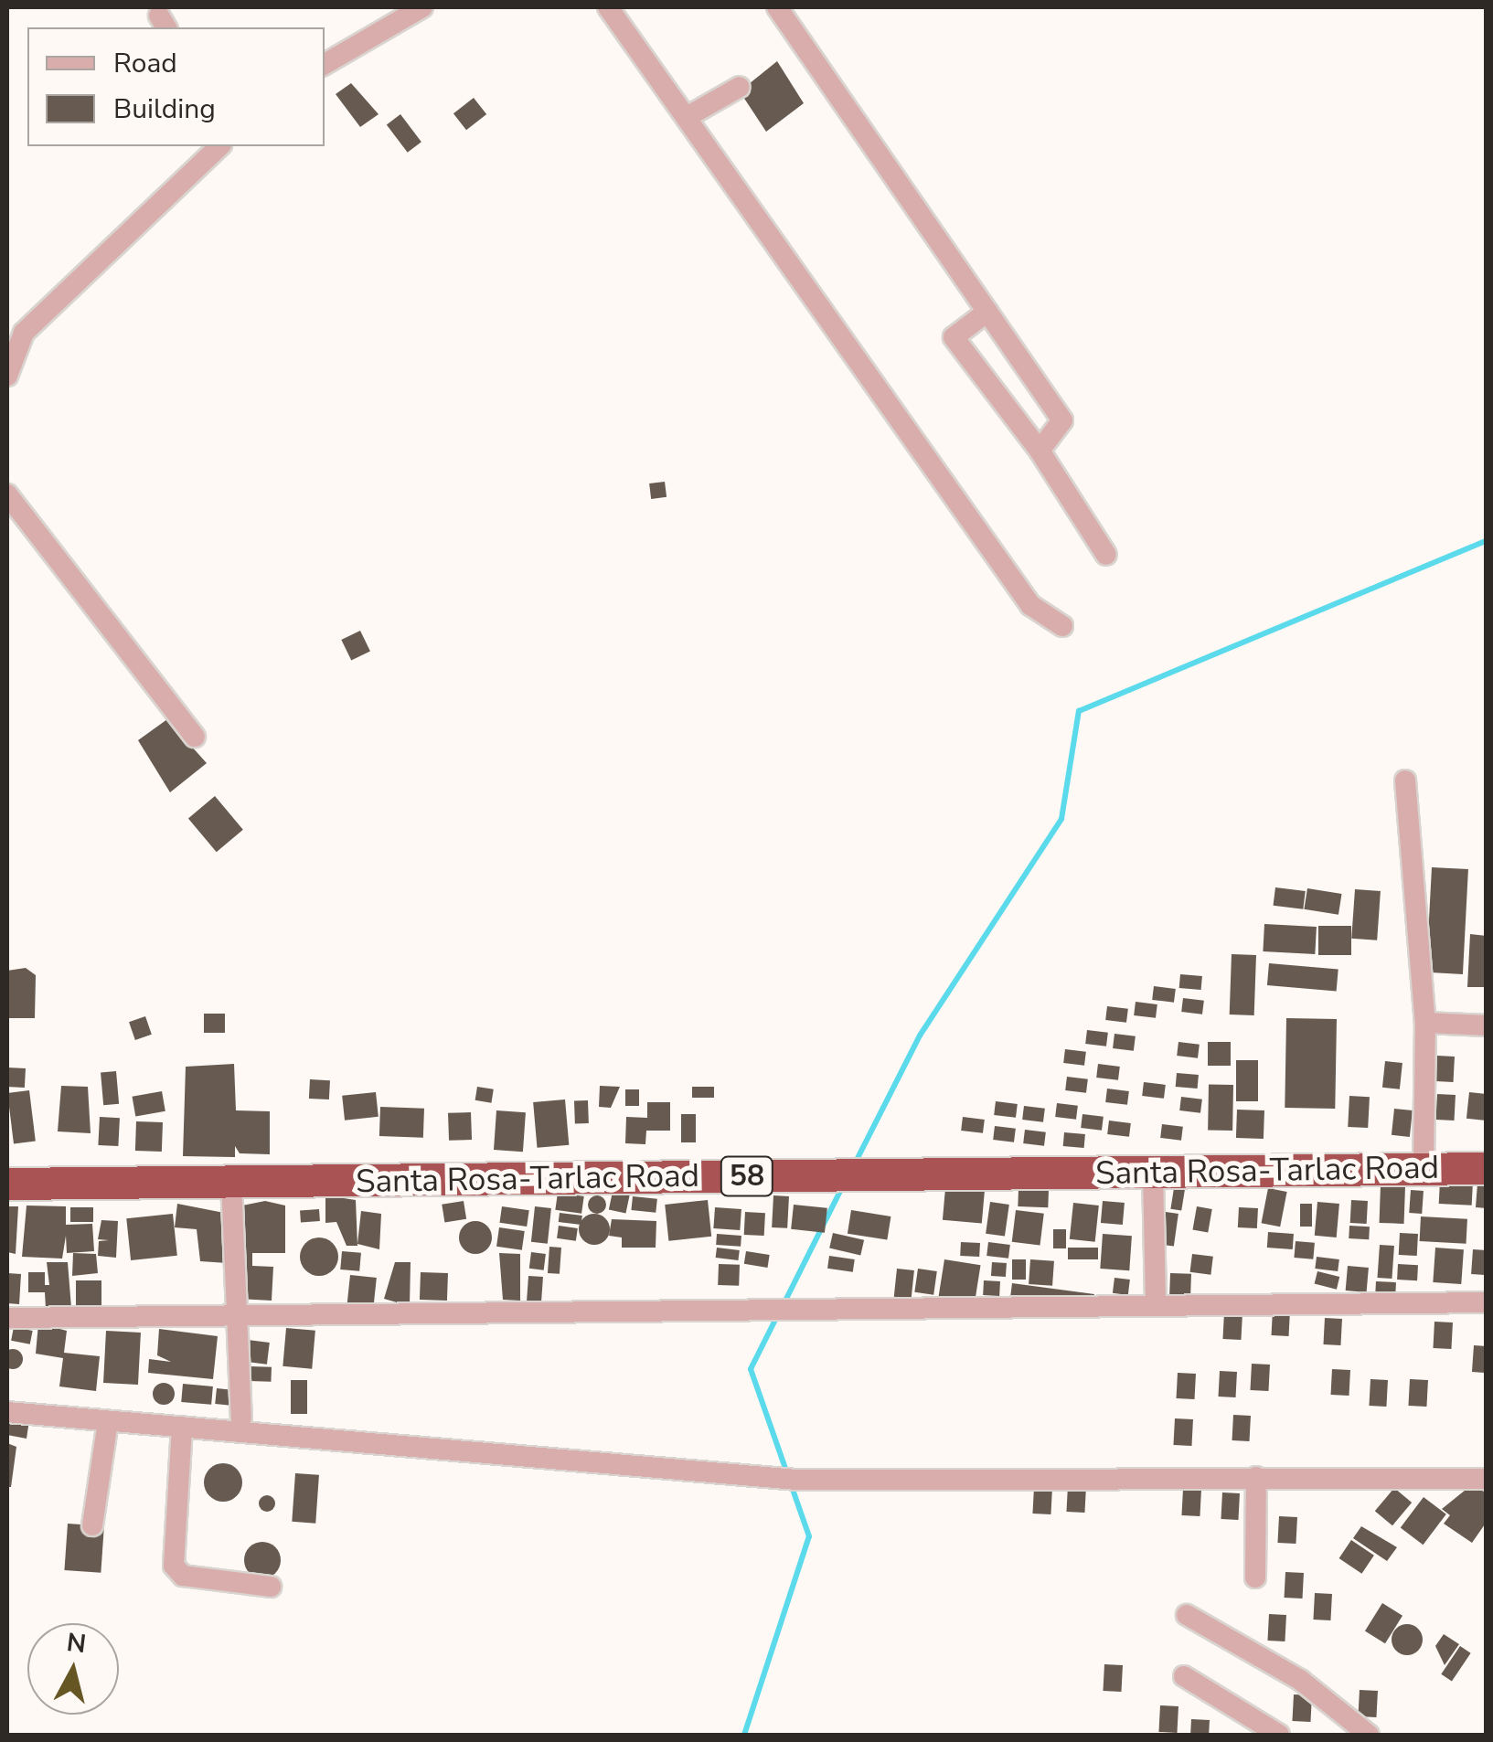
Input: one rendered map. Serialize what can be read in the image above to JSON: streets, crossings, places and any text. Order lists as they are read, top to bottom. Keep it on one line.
{"streets":{"highway":["Santa Rosa-Tarlac Road","58"]},"legend":["Road","Building"],"north":"top"}
